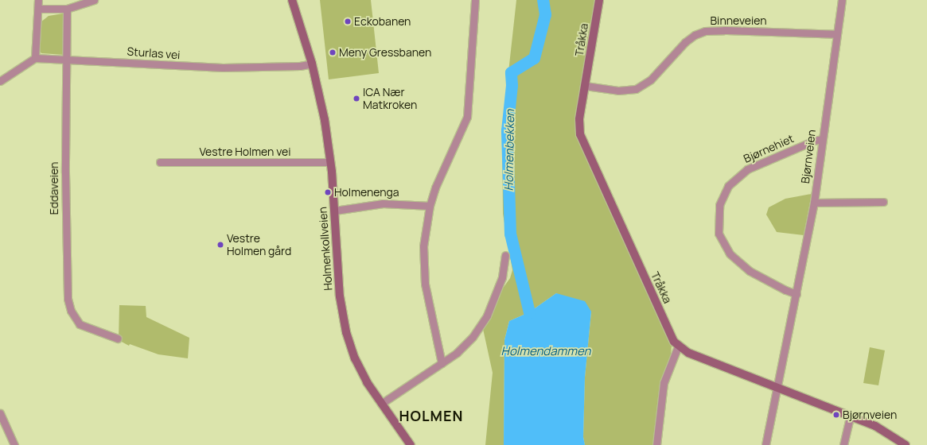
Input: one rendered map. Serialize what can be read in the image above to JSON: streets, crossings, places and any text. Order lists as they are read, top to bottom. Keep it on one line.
{"streets":{"street":["Binneveien","Tråkka","Sturlas vei","Bjørnehiet","Vestre Holmen vei","Bjørnveien","Eddaveien","Holmenkollveien"]},"crossings":[["Binneveien","Tråkka"],["Binneveien","Bjørnveien"],["Sturlas vei","Eddaveien"],["Sturlas vei","Holmenkollveien"],["Bjørnehiet","Bjørnveien"],["Vestre Holmen vei","Holmenkollveien"]],"districts":["HOLMEN"],"water":["Holmenbekken","Holmendammen"],"places":["Eckobanen","Meny Gressbanen","ICA Nær Matkroken","Holmenenga","Vestre Holmen gård","Bjørnveien"]}
